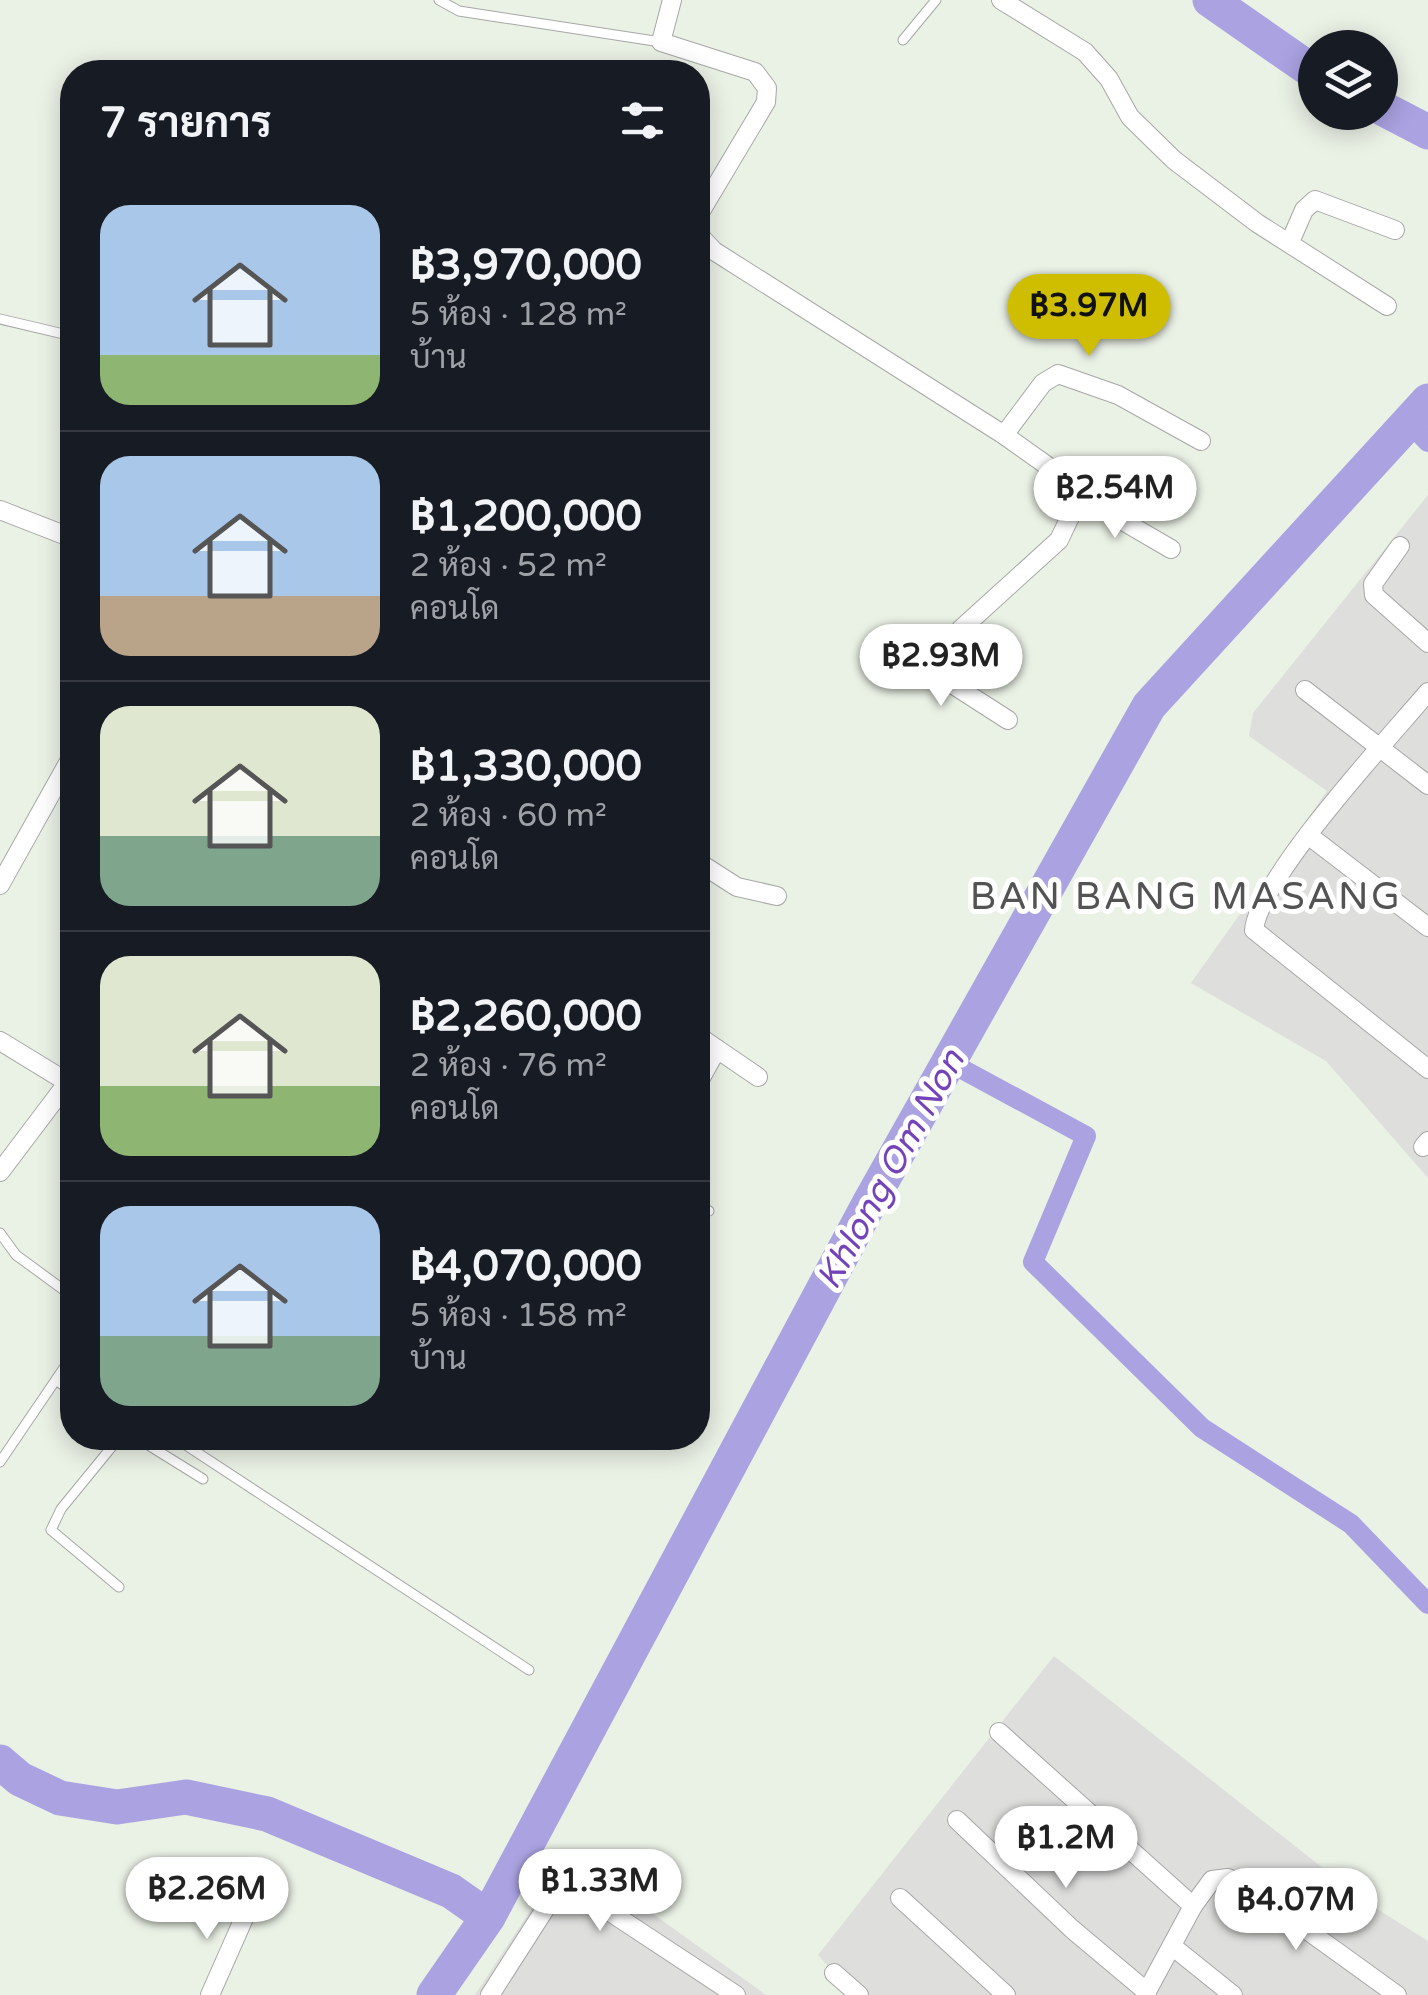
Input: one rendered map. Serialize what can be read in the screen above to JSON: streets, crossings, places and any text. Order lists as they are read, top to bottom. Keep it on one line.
{"districts":["BAN BANG MASANG"],"water":["Khlong Om Non"],"page":{"heading":"7 รายการ","list":[{"name":"฿3,970,000","note":"5 ห้อง · 128 m² · บ้าน"},{"name":"฿1,200,000","note":"2 ห้อง · 52 m² · คอนโด"},{"name":"฿1,330,000","note":"2 ห้อง · 60 m² · คอนโด"},{"name":"฿2,260,000","note":"2 ห้อง · 76 m² · คอนโด"},{"name":"฿4,070,000","note":"5 ห้อง · 158 m² · บ้าน"}],"price":["฿3.97M","฿2.54M","฿2.93M","฿1.2M","฿1.33M","฿2.26M","฿4.07M"]}}
